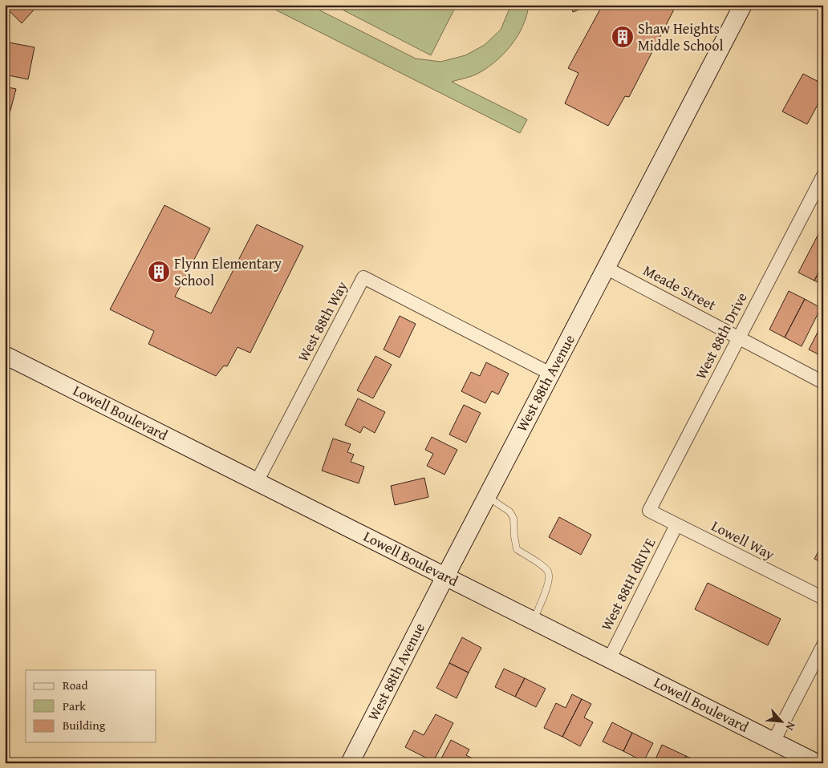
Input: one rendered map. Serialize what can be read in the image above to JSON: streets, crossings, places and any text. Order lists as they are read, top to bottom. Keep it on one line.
{"streets":{"street":["Meade Street","West 88th Way","West 88th Drive","West 88th Avenue","Lowell Boulevard","Lowell Way","West 88tH dRIVE"]},"crossings":[["Meade Street","West 88th Drive"],["Meade Street","West 88th Avenue"],["West 88th Way","West 88th Avenue"],["West 88th Way","Lowell Boulevard"],["West 88th Drive","Lowell Way"],["West 88th Avenue","Lowell Boulevard"],["Lowell Boulevard","West 88tH dRIVE"],["Lowell Way","West 88tH dRIVE"]],"places":{"building":["Shaw Heights Middle School","Flynn Elementary School"]},"legend":["Road","Park","Building"],"north":"bottom right"}
